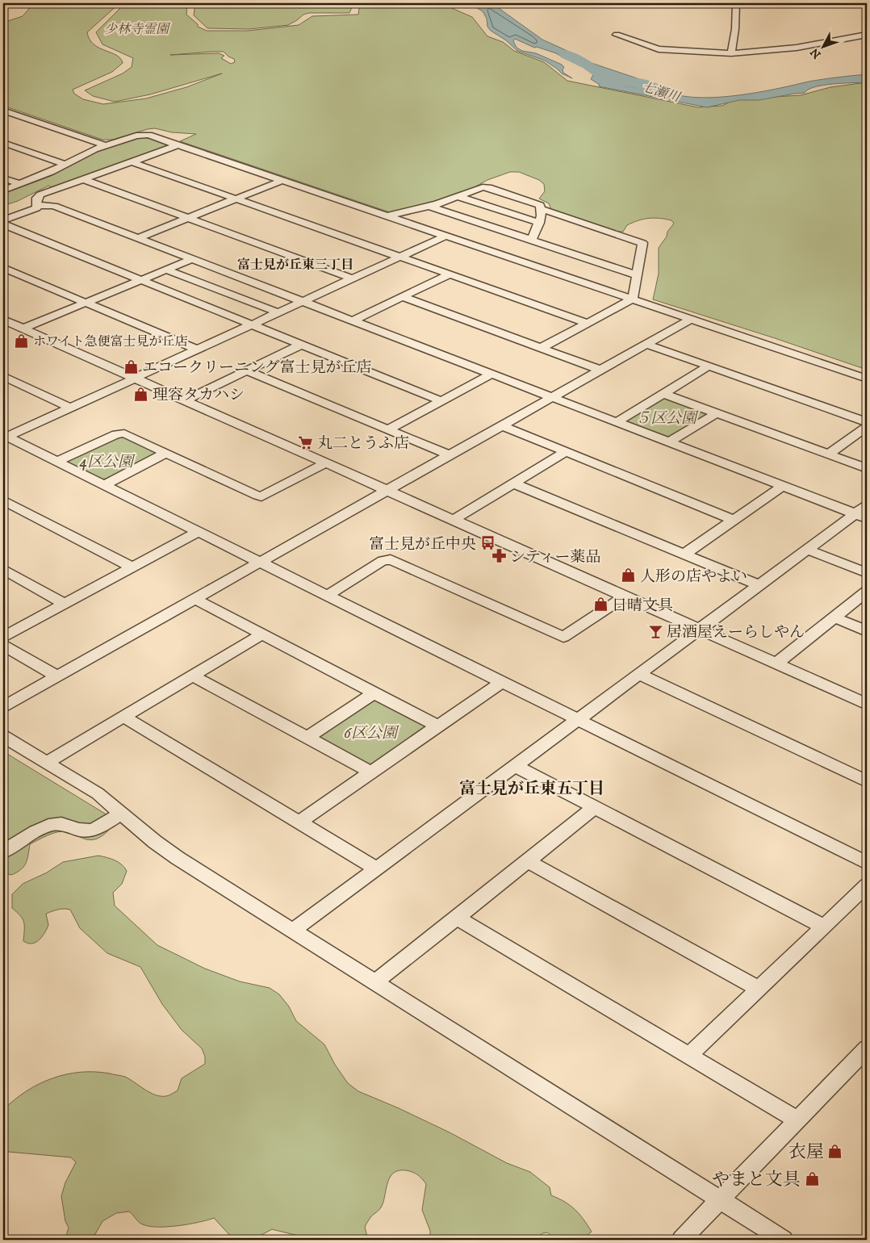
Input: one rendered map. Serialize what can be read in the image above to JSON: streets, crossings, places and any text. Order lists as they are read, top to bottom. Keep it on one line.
{"districts":["富士見が丘東三丁目","富士見が丘東五丁目"],"water":["七瀬川"],"parks":["少林寺霊園","５区公園","4区公園","6区公園"],"places":{"shop":["ホワイト急便富士見が丘店","エコークリーニング富士見が丘店","理容タカハシ","人形の店やよい","日晴文具","衣屋","やまと文具"],"supermarket":["丸二とうふ店"],"bus stop":["富士見が丘中央"],"pharmacy":["シティー薬品"],"bar":["居酒屋えーらしやん"]},"north":"bottom left"}
